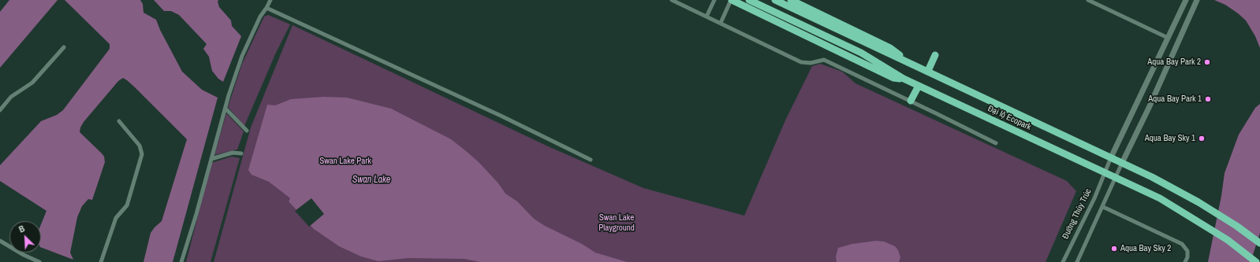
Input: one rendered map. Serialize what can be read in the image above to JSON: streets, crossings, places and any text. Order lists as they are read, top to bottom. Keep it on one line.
{"streets":{"highway":["Đại lộ Ecopark"],"street":["Đường Thủy Trúc"]},"crossings":[["Đại lộ Ecopark","Đường Thủy Trúc"]],"water":["Swan Lake"],"parks":["Swan Lake Park","Swan Lake Playground"],"places":["Aqua Bay Park 2","Aqua Bay Park 1","Aqua Bay Sky 1","Aqua Bay Sky 2"],"north":"top left"}
